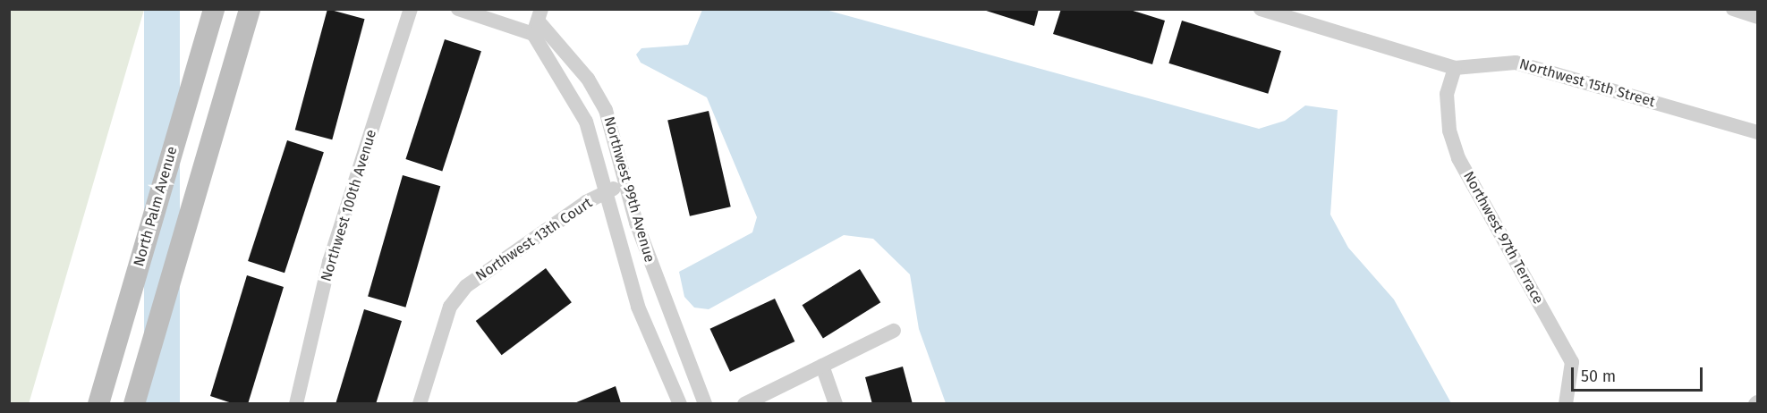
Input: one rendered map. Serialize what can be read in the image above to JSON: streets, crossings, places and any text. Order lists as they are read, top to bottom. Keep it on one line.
{"streets":{"main road":["North Palm Avenue"],"street":["Northwest 15th Street","Northwest 99th Avenue","Northwest 100th Avenue","Northwest 97th Terrace","Northwest 13th Court"]},"crossings":[["Northwest 15th Street","Northwest 97th Terrace"],["Northwest 99th Avenue","Northwest 13th Court"]],"scale_bar":"50 m"}
